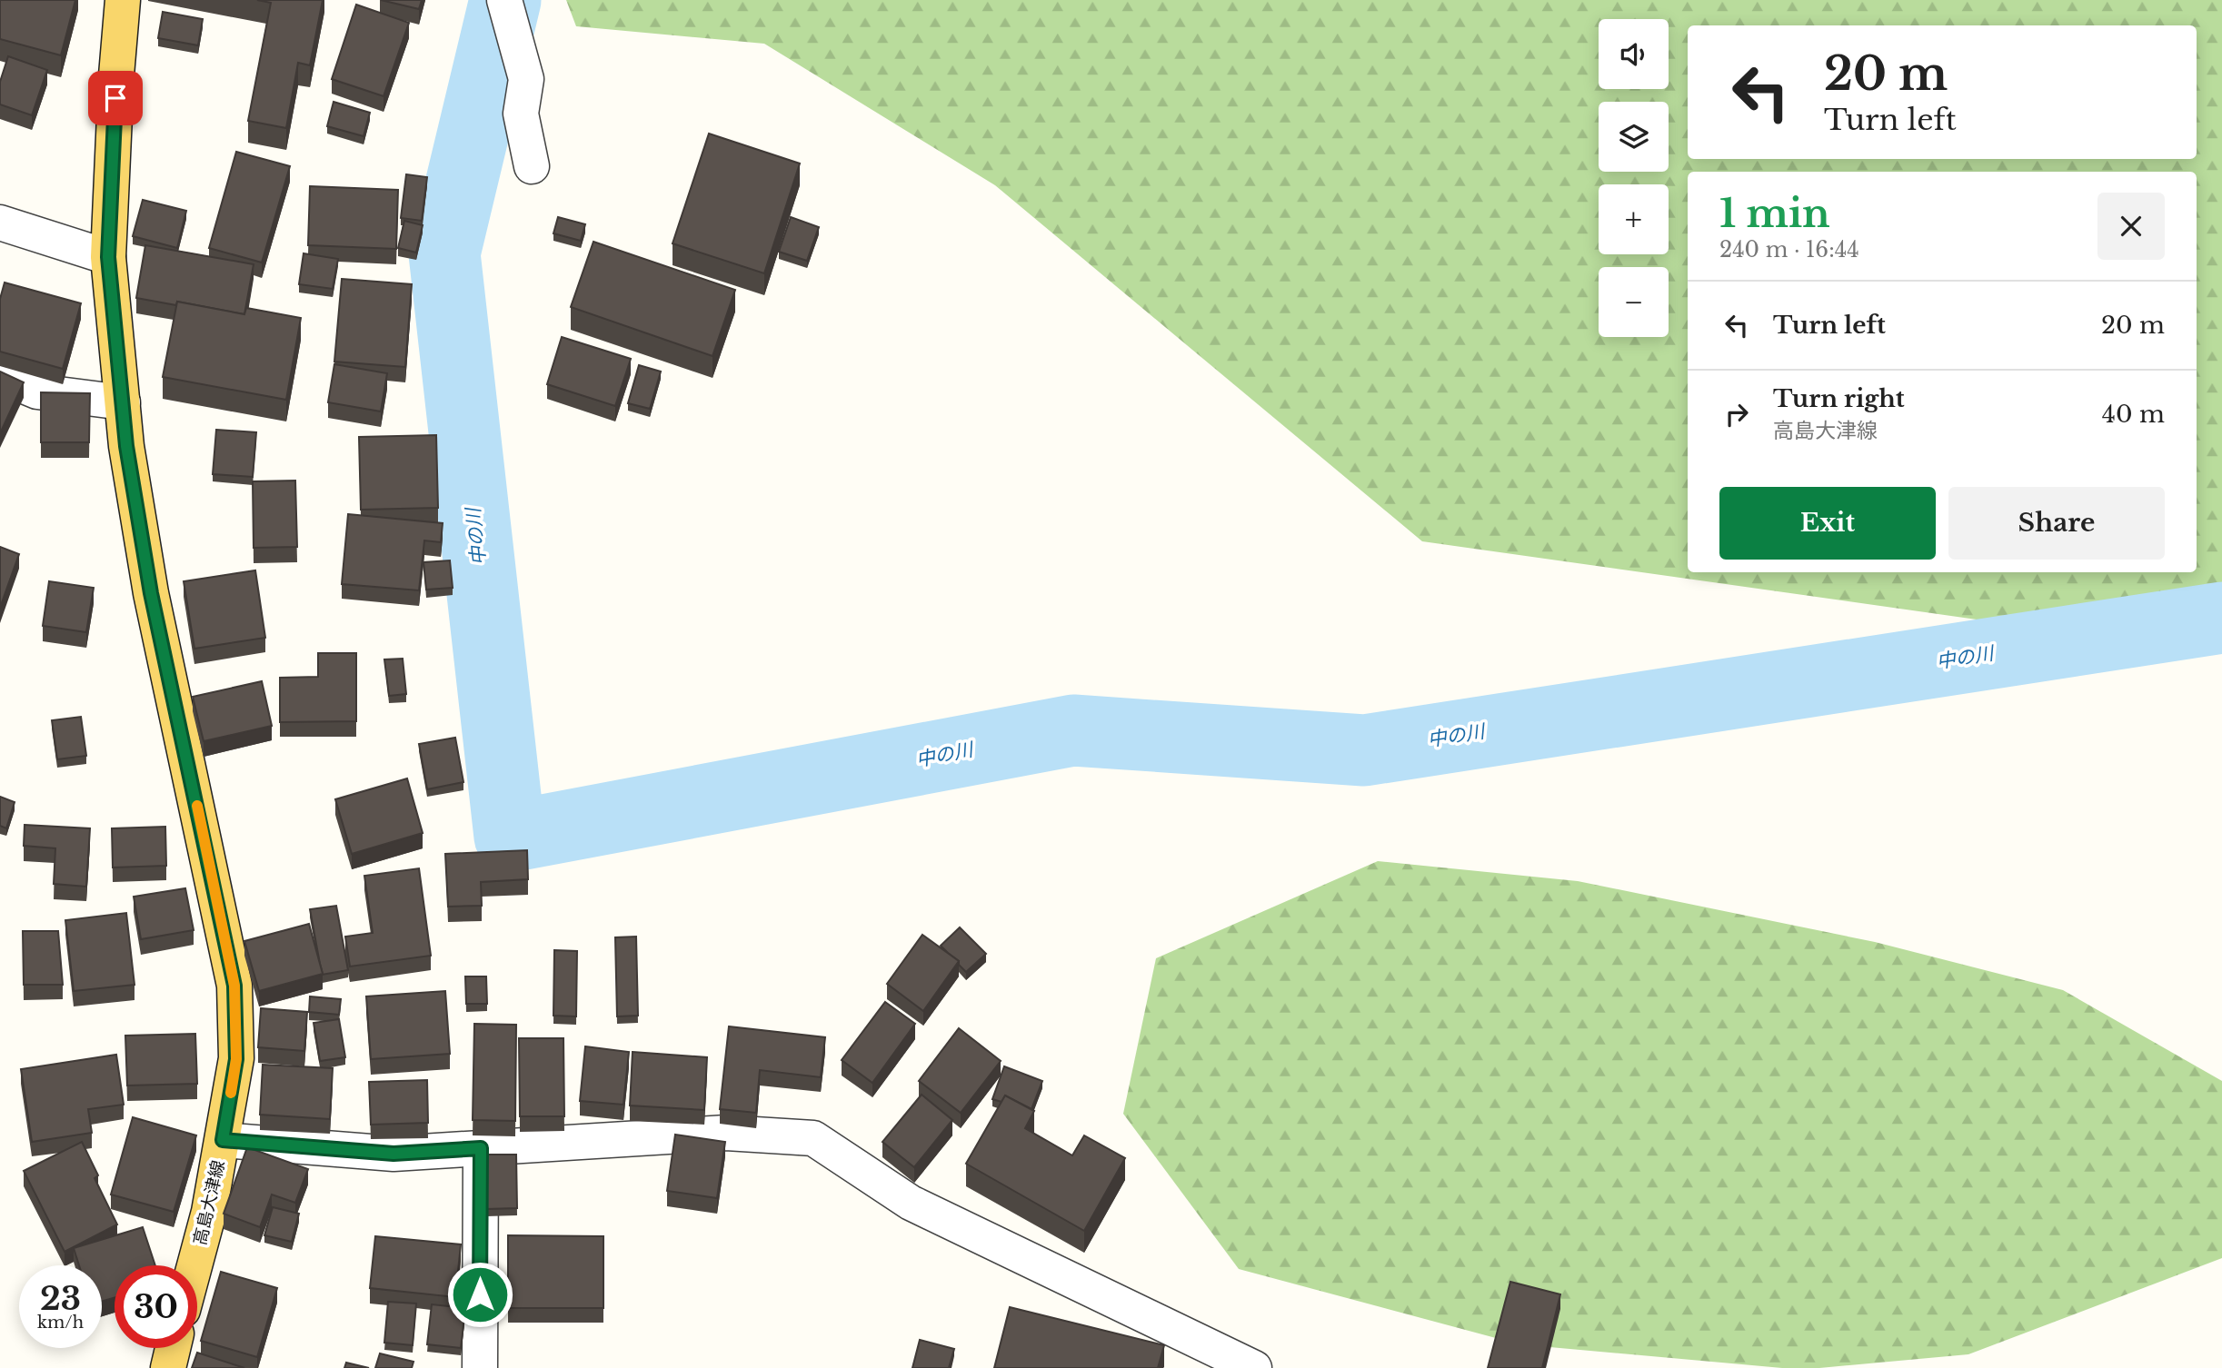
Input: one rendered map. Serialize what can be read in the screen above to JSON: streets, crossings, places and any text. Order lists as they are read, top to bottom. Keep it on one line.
{"streets":{"main road":["高島大津線"]},"water":["中の川"],"page":{"map_buttons":["+","−"],"turn":["20 m","Turn left"],"heading":["1 min","240 m · 16:44"],"list":[{"name":"Turn left","value":"20 m"},{"name":"Turn right","note":"高島大津線","value":"40 m"}],"buttons":["Exit","Share"],"speed":"23 km/h","limit":"30"}}
